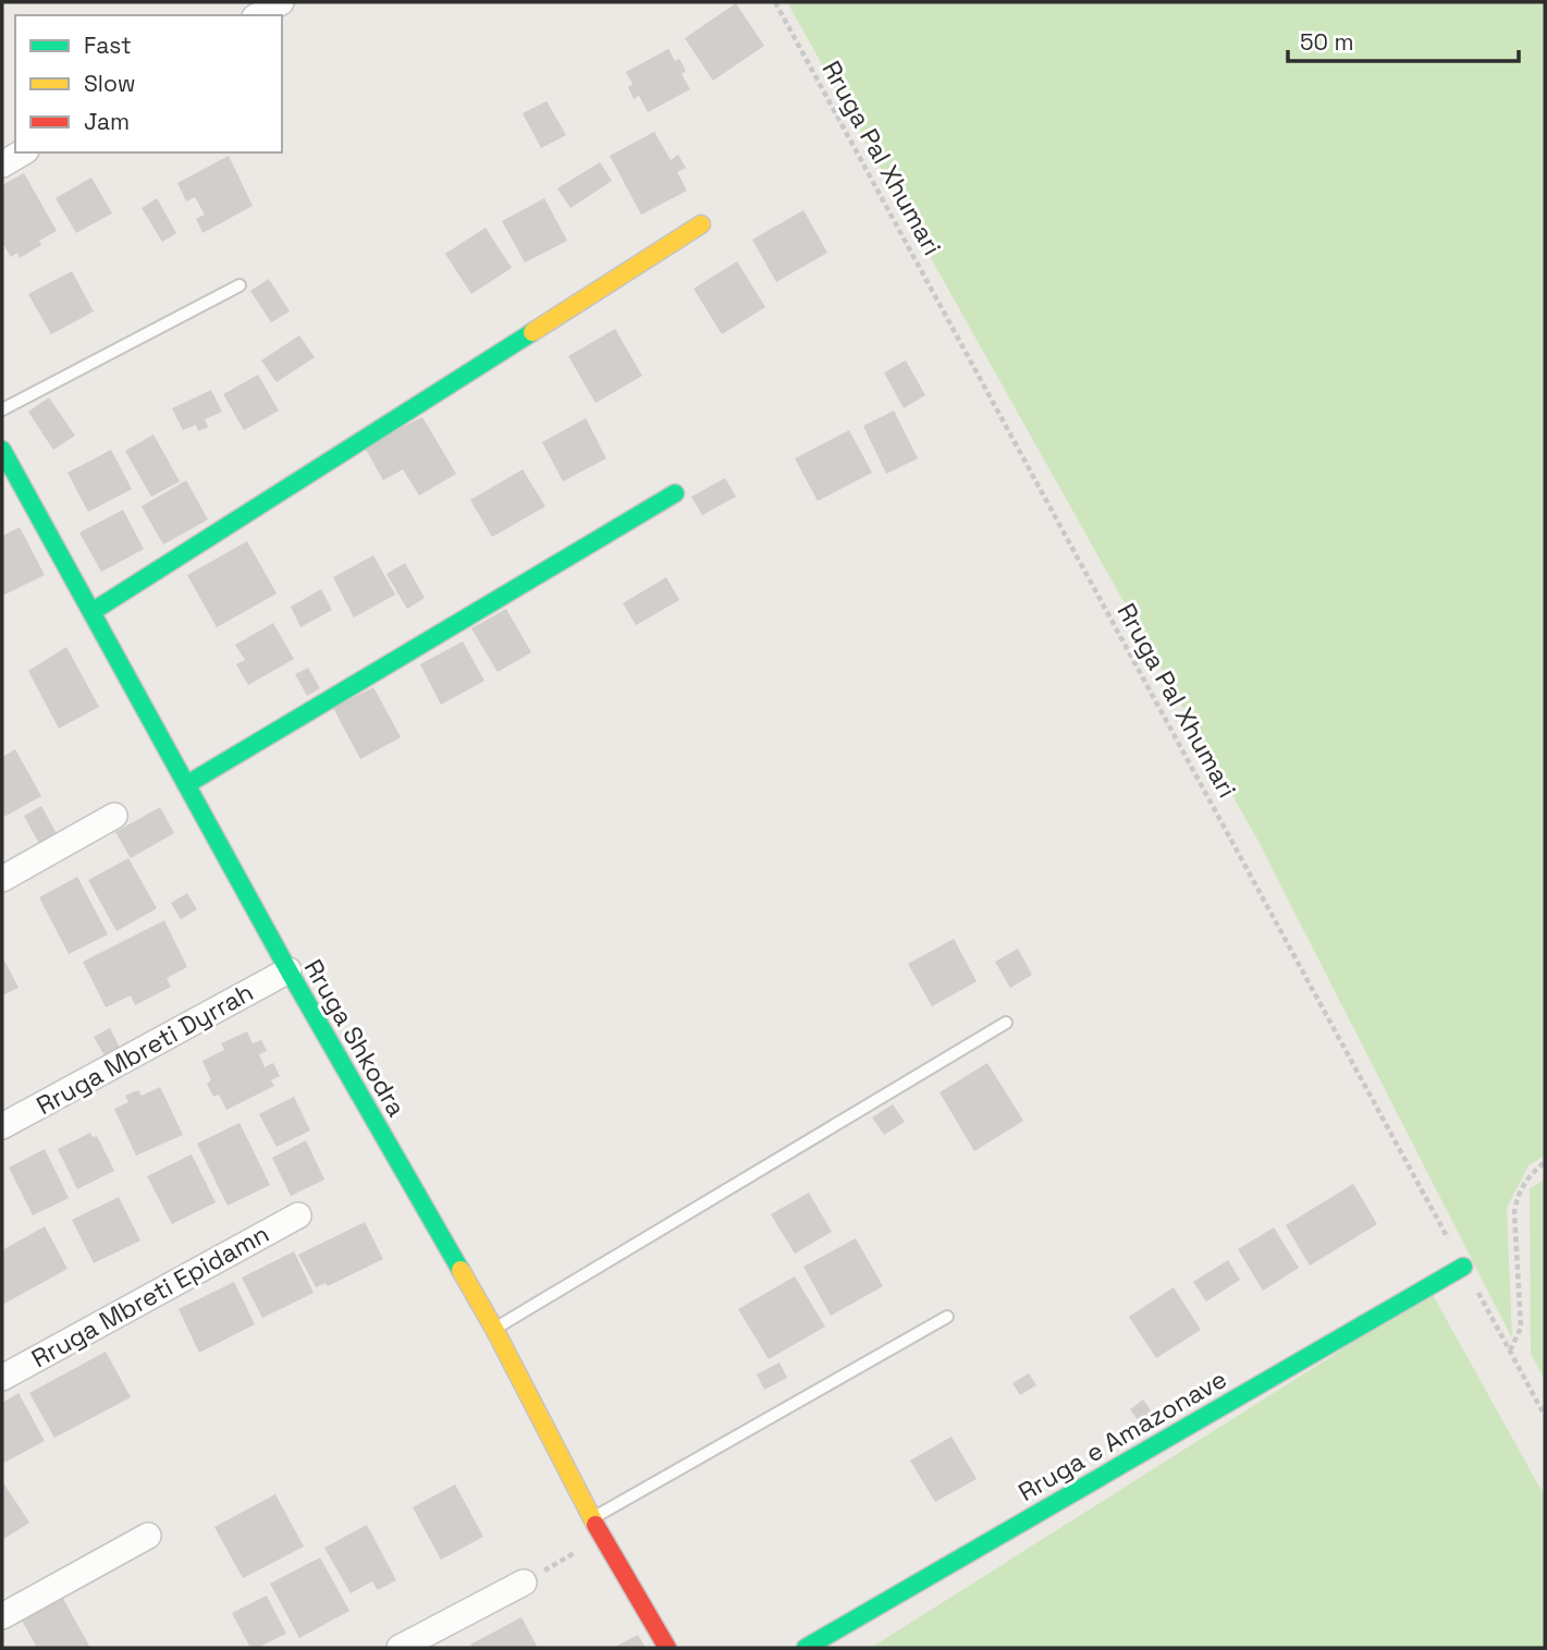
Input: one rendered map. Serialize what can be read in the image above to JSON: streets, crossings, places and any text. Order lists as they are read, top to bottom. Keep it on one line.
{"streets":{"street":["Rruga Shkodra","Rruga Mbreti Dyrrah","Rruga Mbreti Epidamn","Rruga e Amazonave"],"path":["Rruga Pal Xhumari"]},"crossings":[["Rruga Pal Xhumari","Rruga e Amazonave"],["Rruga Shkodra","Rruga Mbreti Dyrrah"]],"legend":["Fast","Slow","Jam"],"scale_bar":"50 m"}
